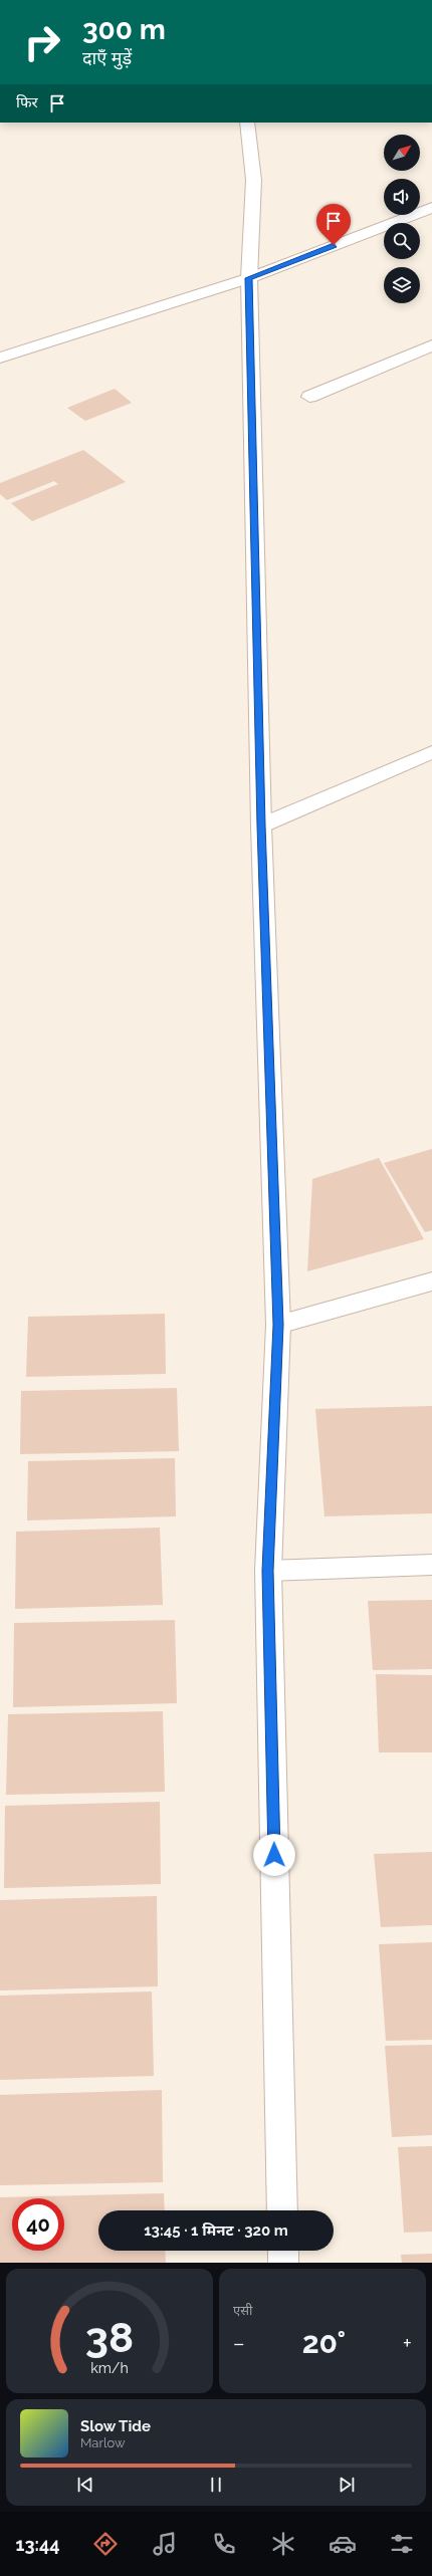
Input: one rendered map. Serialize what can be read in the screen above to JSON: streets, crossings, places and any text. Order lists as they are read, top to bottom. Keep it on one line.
{"north":"top right","page":{"turn":["300 m","दाएँ मुड़ें"],"then":"फिर","limit":"40","trip":"13:45 · 1 मिनट · 320 m","tile":"एसी","heat":["−","20°","+"],"song":["Slow Tide","Marlow"],"tabs":"13:44","gauge":["38","km/h"]}}
